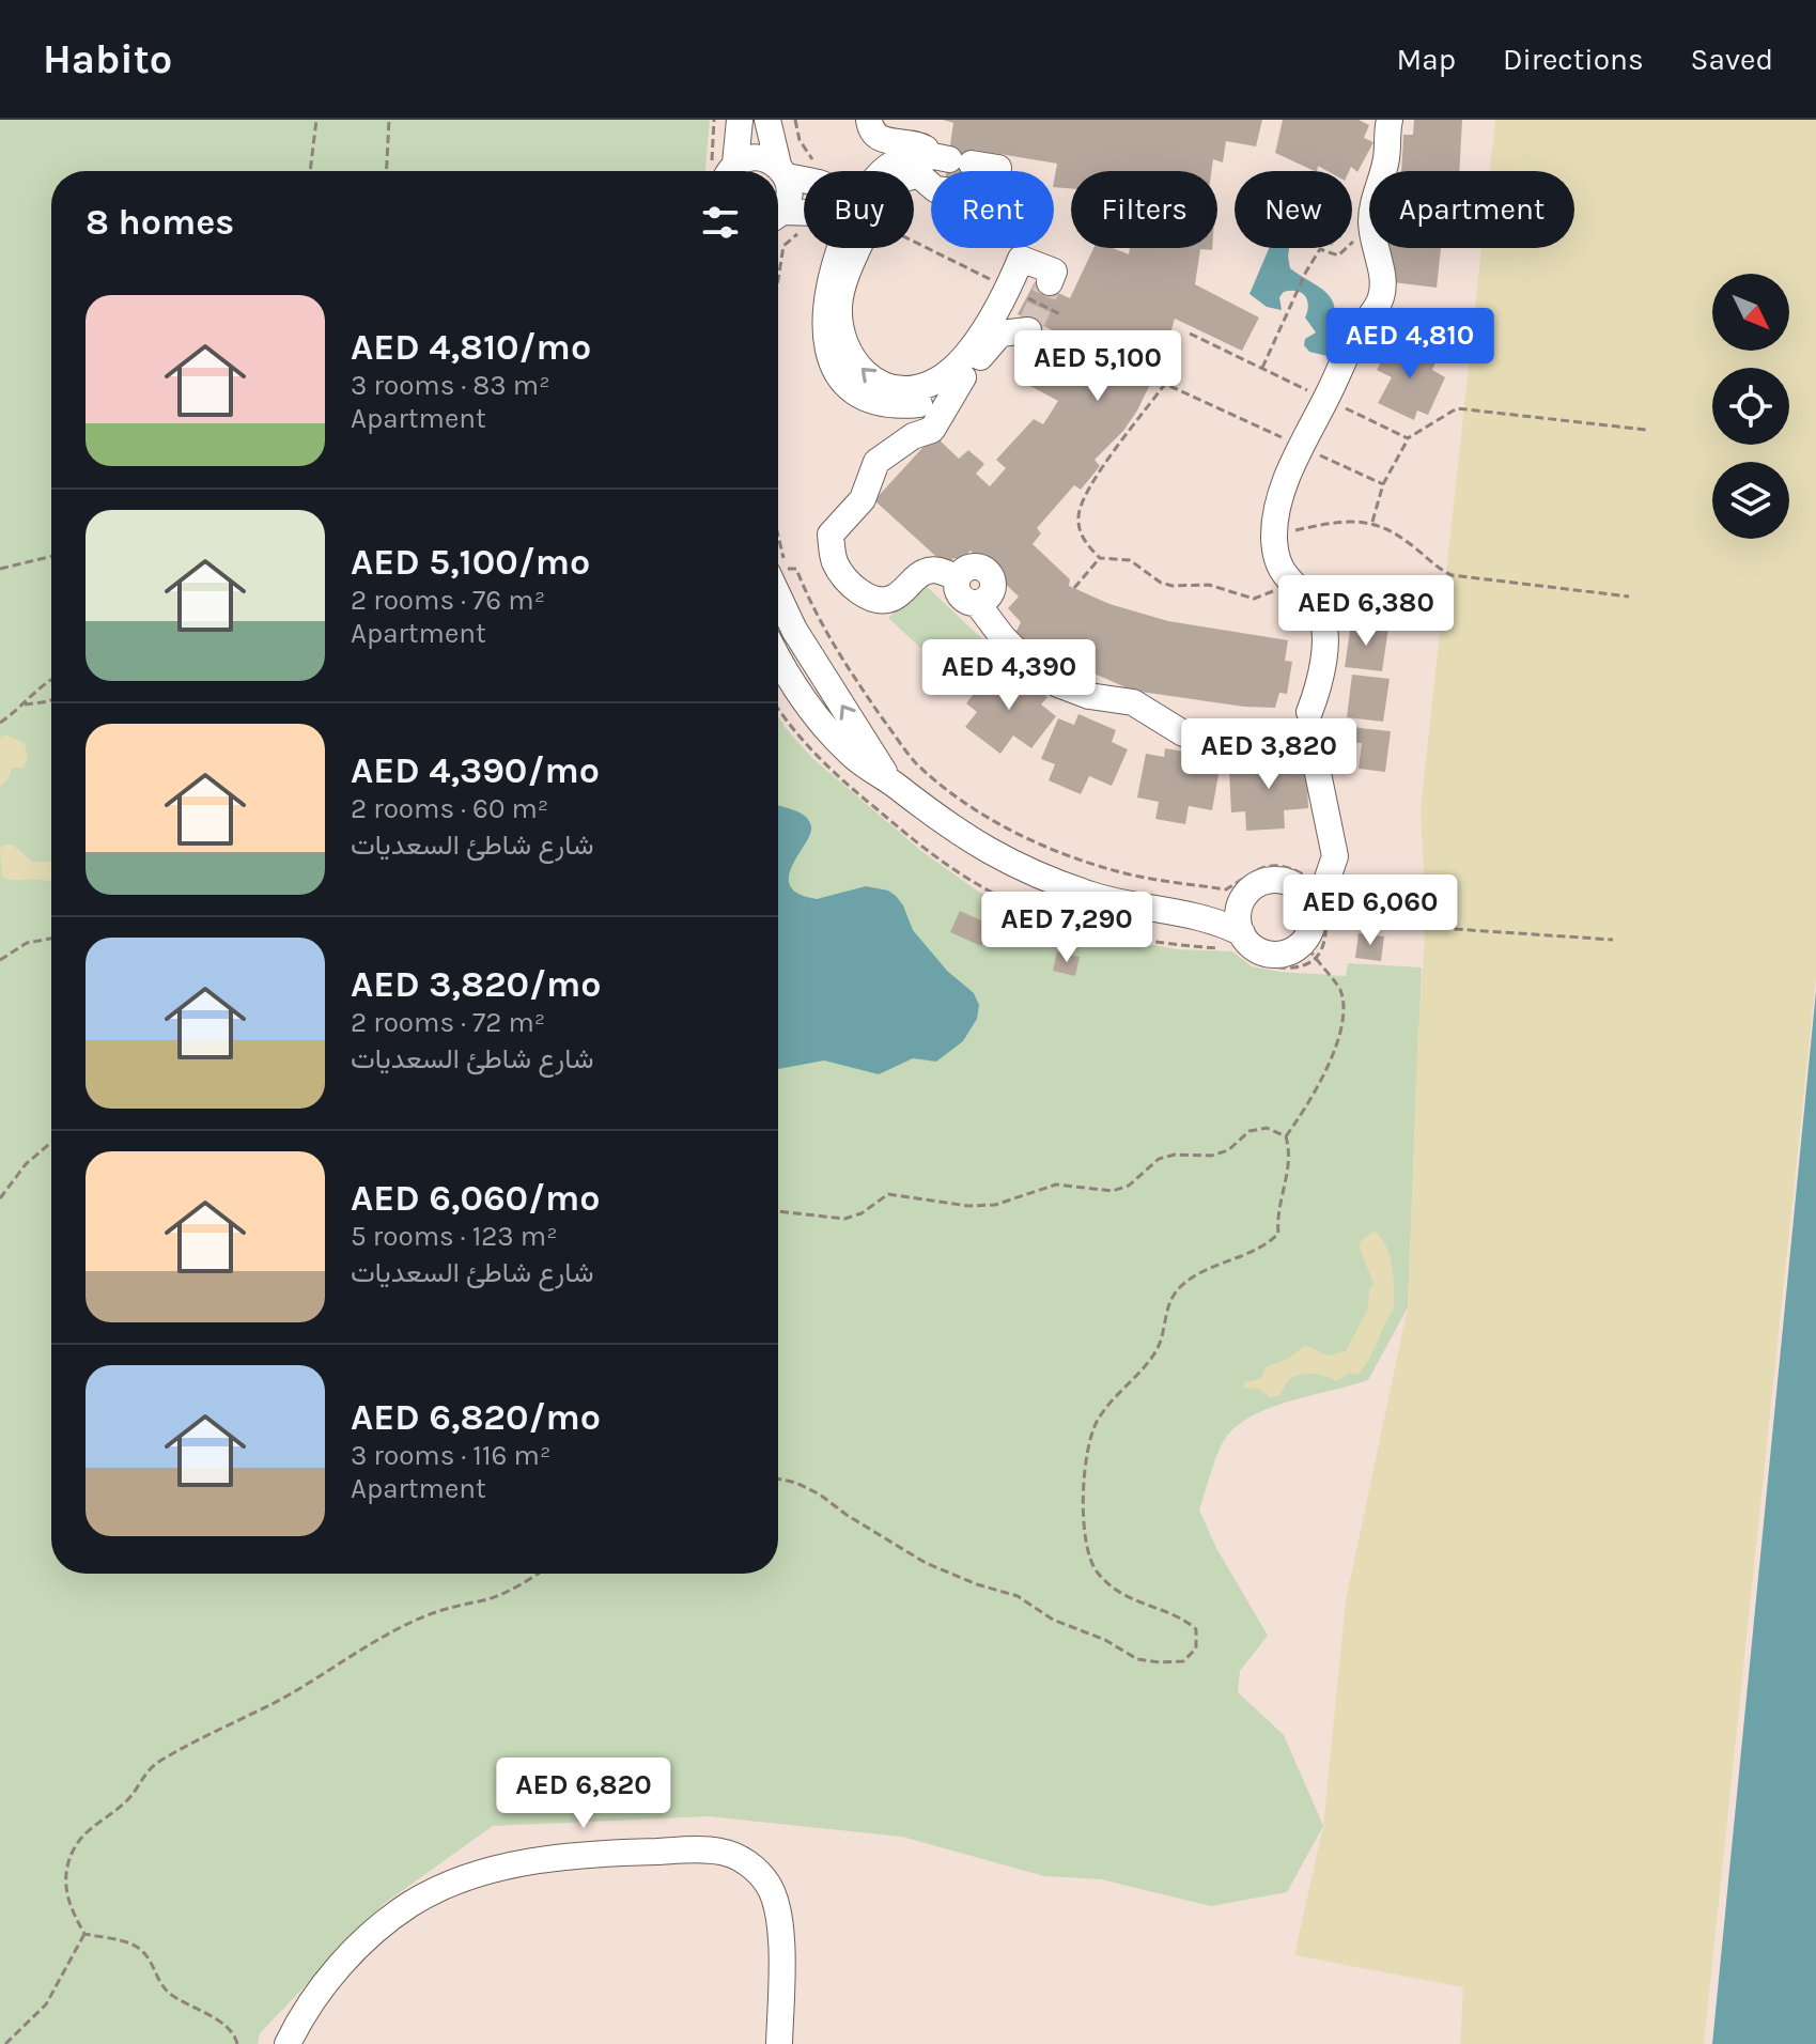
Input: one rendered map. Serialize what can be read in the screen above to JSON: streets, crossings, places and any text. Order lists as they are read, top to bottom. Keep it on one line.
{"north":"bottom right","page":{"header":"Habito","nav":["Map","Directions","Saved"],"chip":["Buy","Rent","Filters","New","Apartment"],"heading":"8 homes","list":[{"name":"AED 4,810/mo","note":"3 rooms · 83 m² · Apartment"},{"name":"AED 5,100/mo","note":"2 rooms · 76 m² · Apartment"},{"name":"AED 4,390/mo","note":"2 rooms · 60 m² · شارع شاطئ السعديات"},{"name":"AED 3,820/mo","note":"2 rooms · 72 m² · شارع شاطئ السعديات"},{"name":"AED 6,060/mo","note":"5 rooms · 123 m² · شارع شاطئ السعديات"},{"name":"AED 6,820/mo","note":"3 rooms · 116 m² · Apartment"}],"price":["AED 4,810","AED 5,100","AED 6,380","AED 4,390","AED 3,820","AED 6,060","AED 7,290","AED 6,820"]}}
